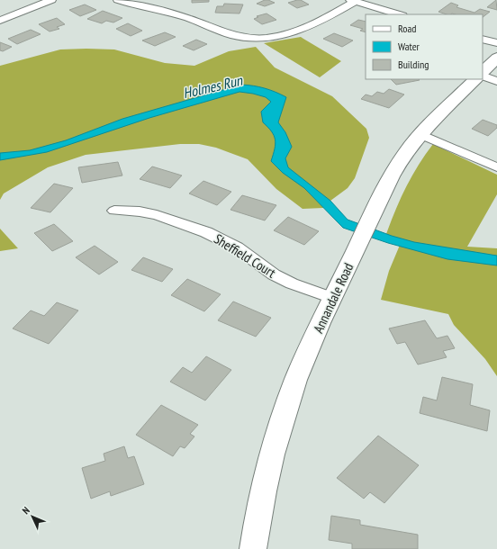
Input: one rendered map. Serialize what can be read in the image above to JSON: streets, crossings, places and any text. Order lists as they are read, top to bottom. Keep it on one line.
{"streets":{"main road":["Annandale Road"],"street":["Sheffield Court"]},"crossings":[["Sheffield Court","Annandale Road"]],"water":["Holmes Run"],"legend":["Road","Water","Building"],"north":"top left"}
